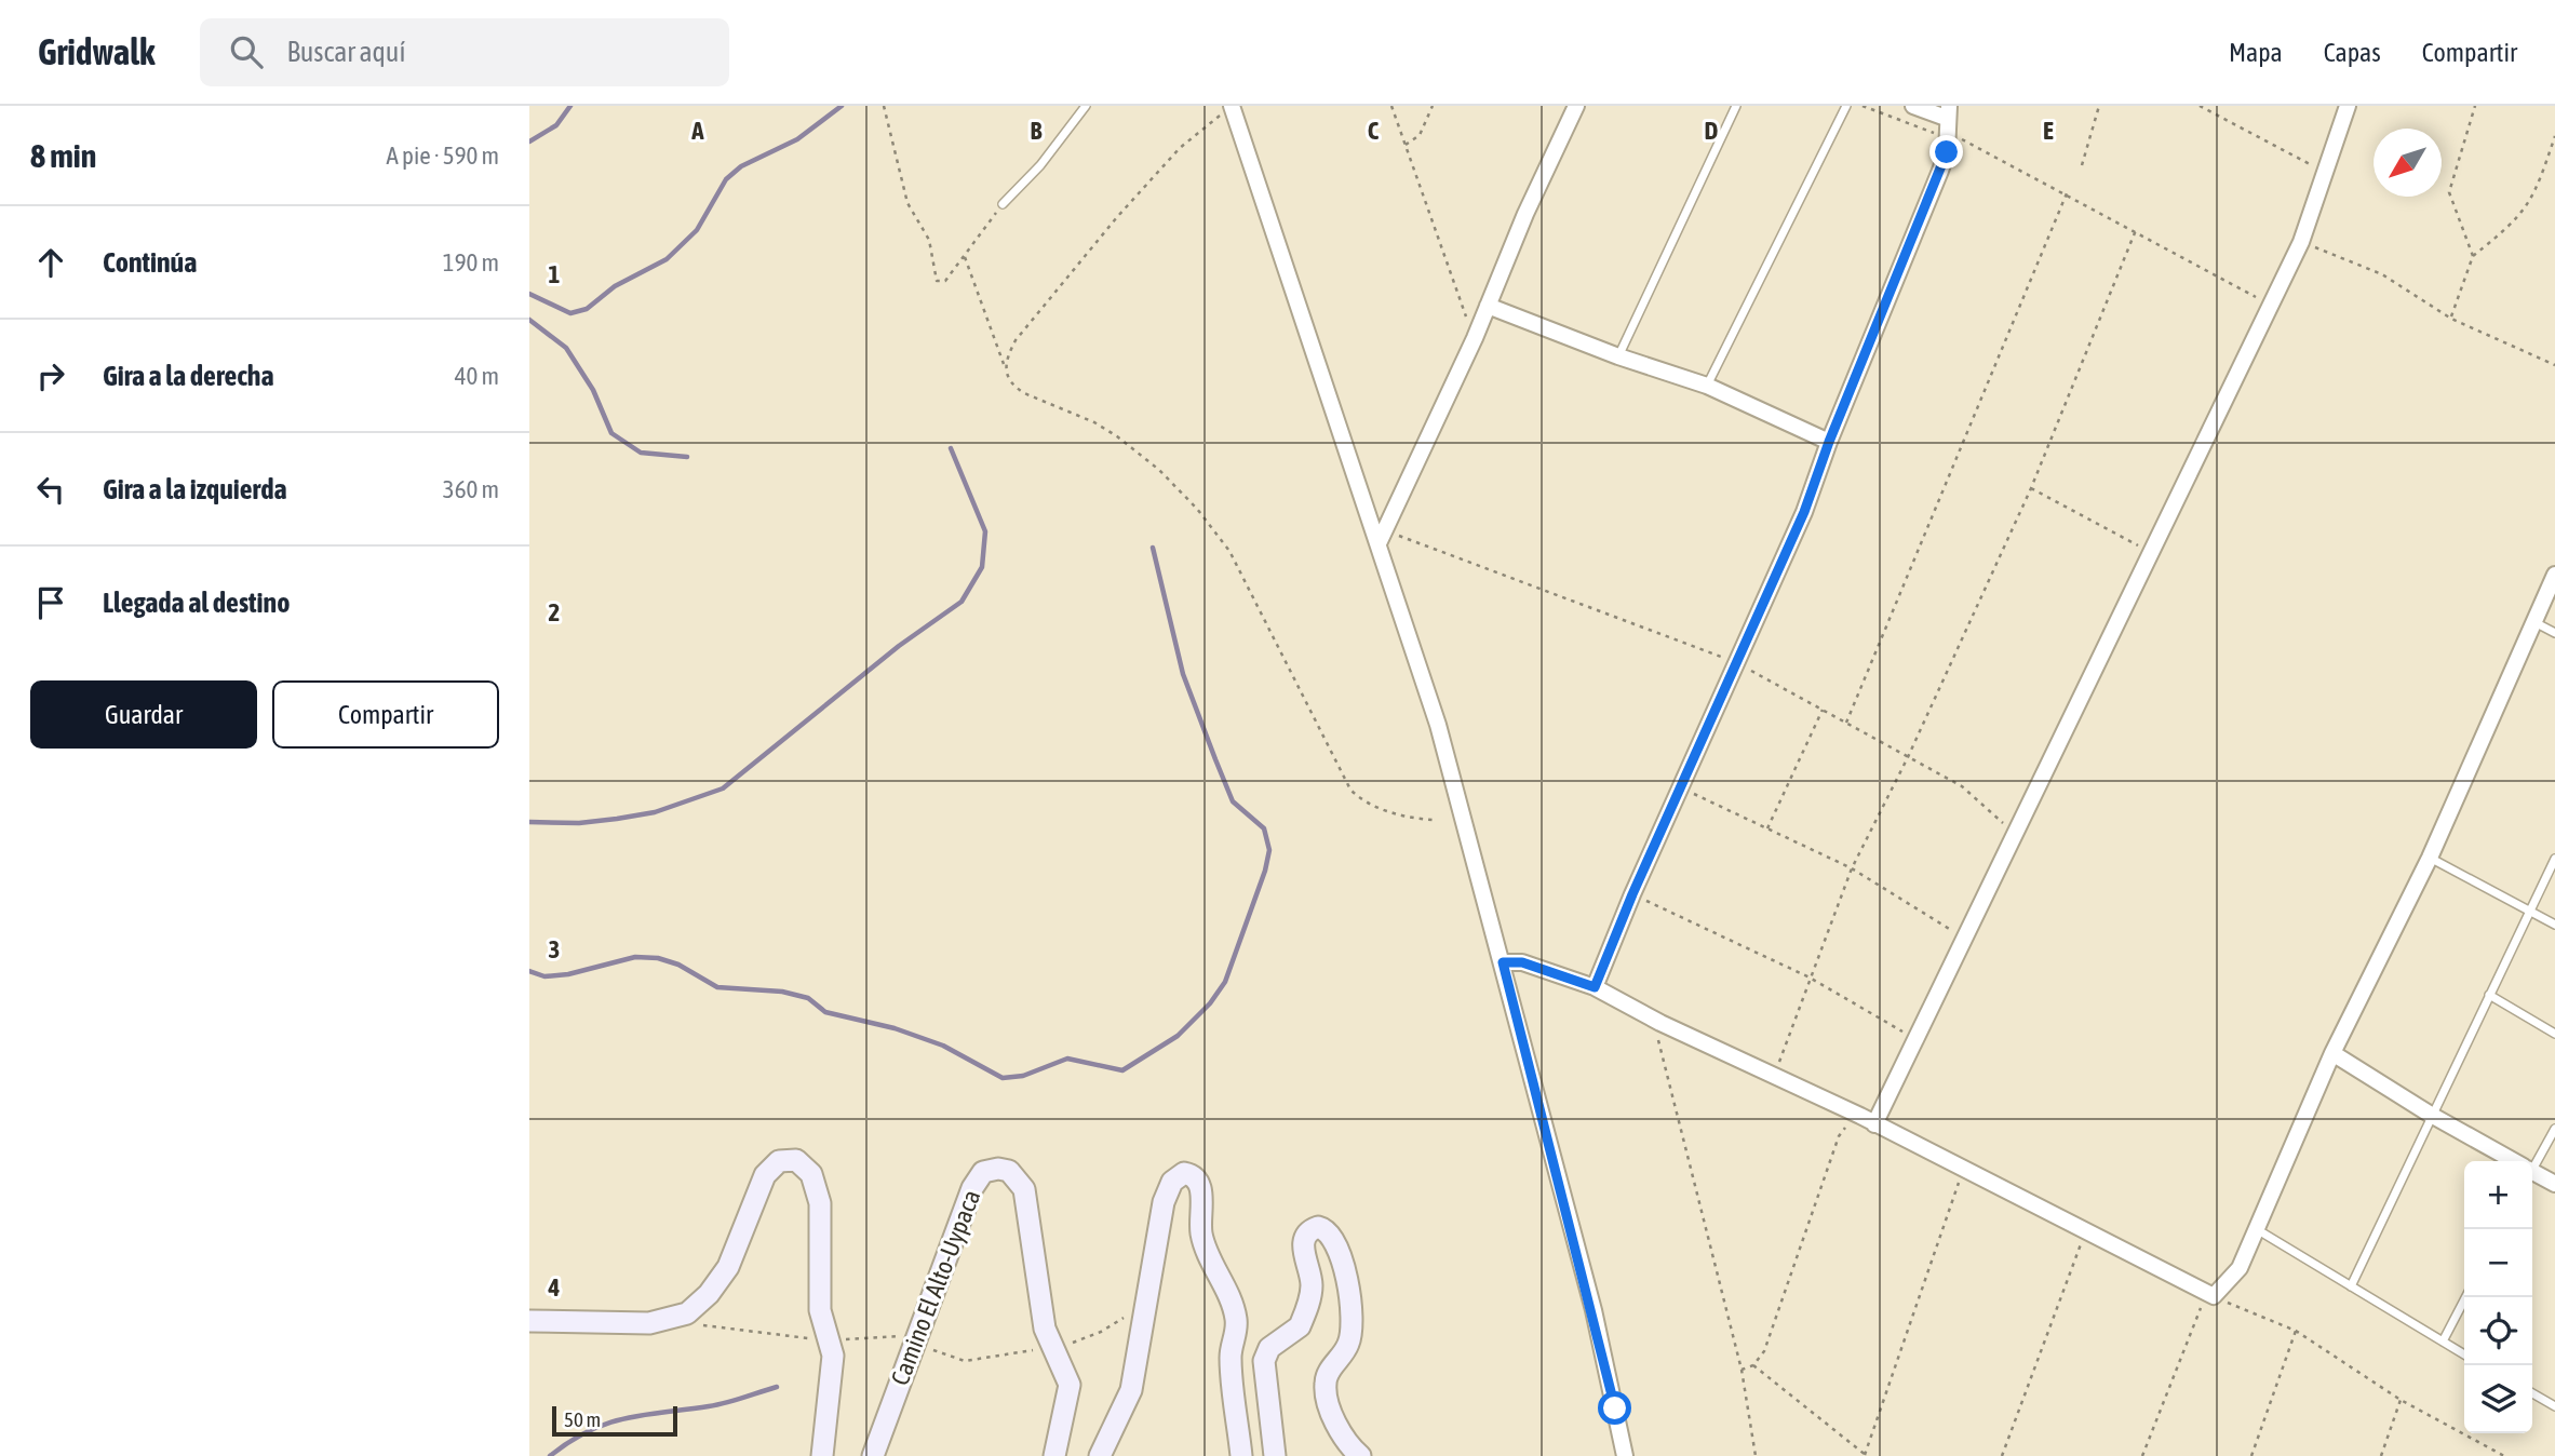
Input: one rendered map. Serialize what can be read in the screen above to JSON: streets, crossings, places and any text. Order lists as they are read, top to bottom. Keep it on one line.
{"streets":{"street":["Camino El Alto-Uypaca"]},"scale_bar":"50 m","north":"bottom left","page":{"header":"Gridwalk","search":"Buscar aquí","nav":["Mapa","Capas","Compartir"],"heading":["8 min","A pie · 590 m"],"list":[["Continúa","190 m"],["Gira a la derecha","40 m"],["Gira a la izquierda","360 m"],"Llegada al destino"],"buttons":["Guardar","Compartir"],"map_buttons":["+","−"],"scale":"50 m"},"grid":{"columns":["A","B","C","D","E"],"rows":["1","2","3","4"]}}
